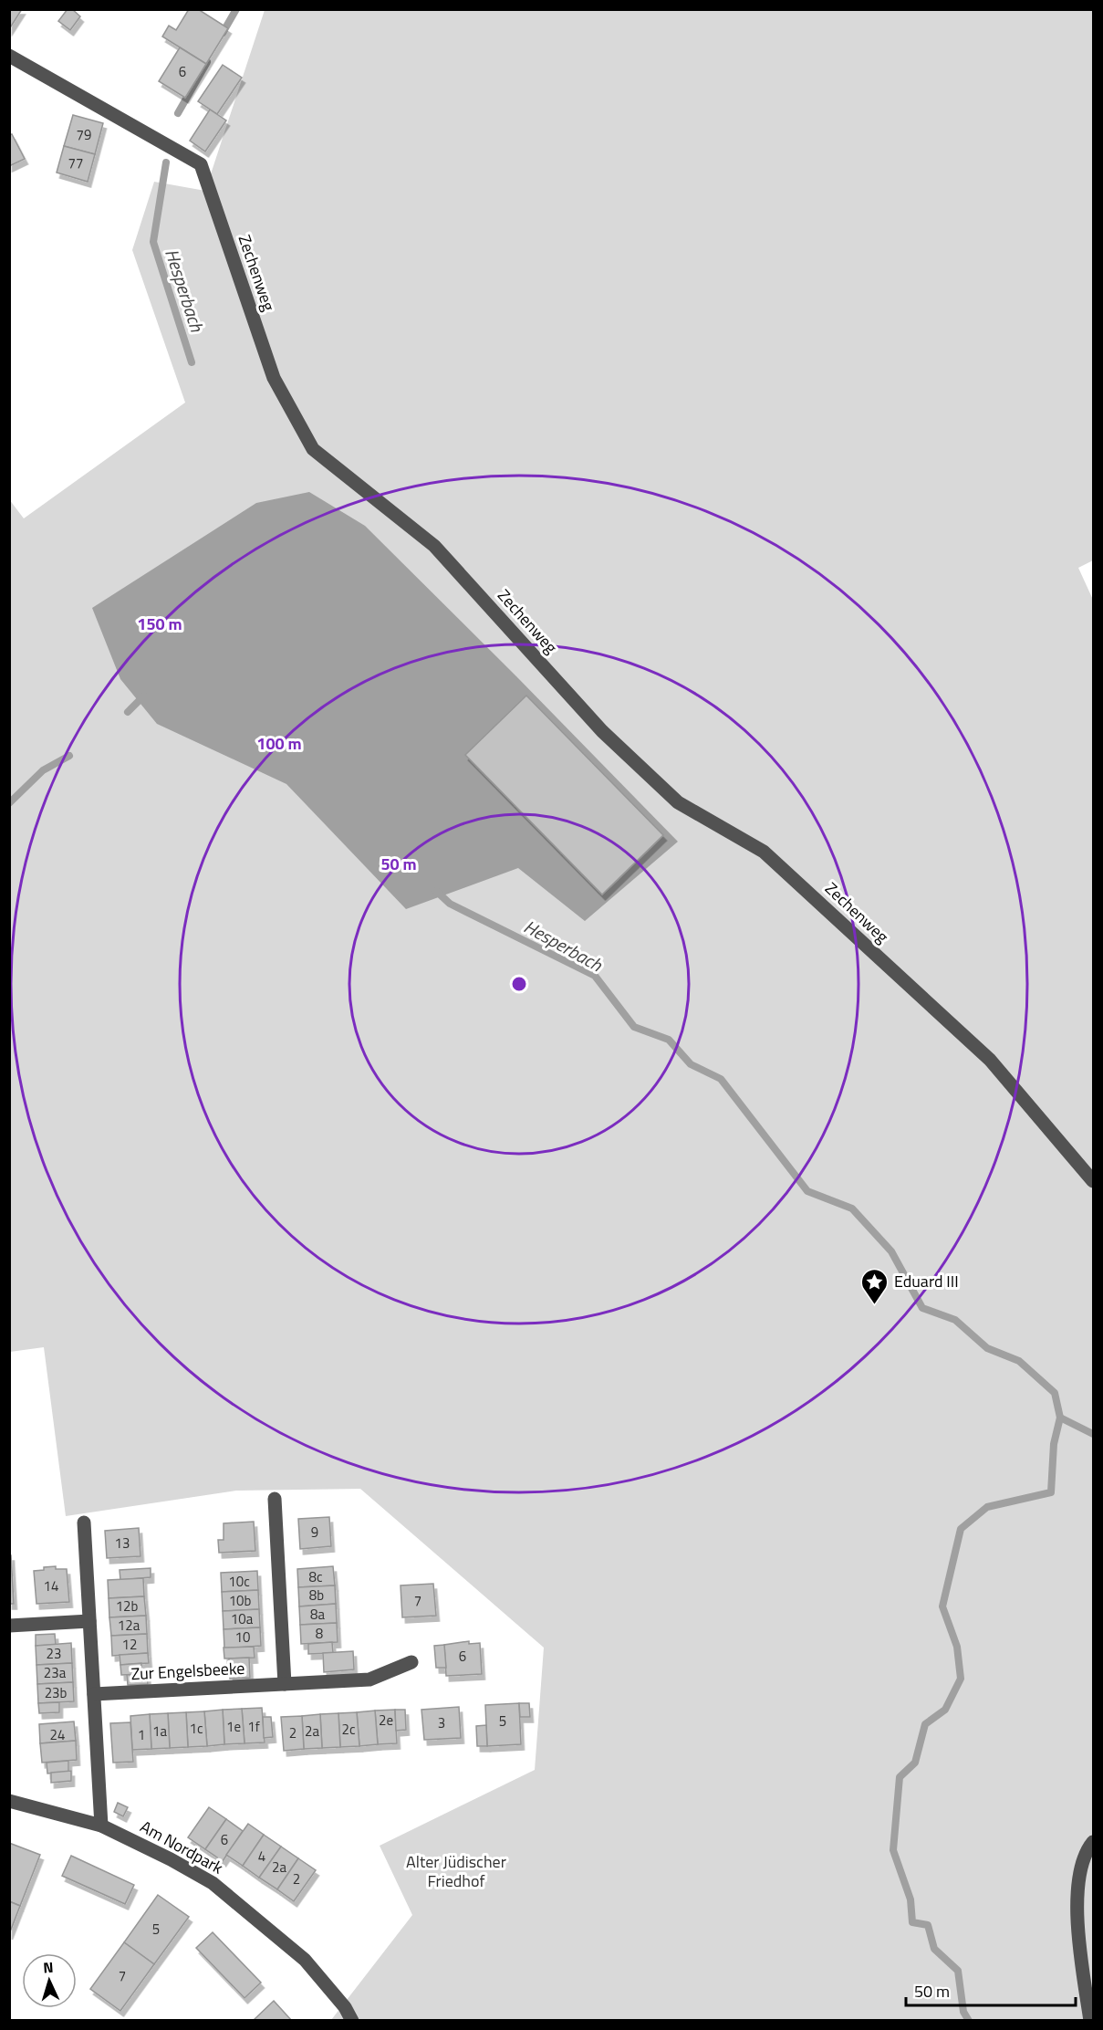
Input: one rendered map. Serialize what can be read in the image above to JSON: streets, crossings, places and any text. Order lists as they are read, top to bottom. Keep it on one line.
{"streets":{"street":["Zechenweg","Zur Engelsbeeke","Am Nordpark"]},"water":["Hesperbach"],"parks":["Alter Jüdischer Friedhof"],"places":{"place":["Eduard III"]},"house_numbers":["6","79","77","9","13","8c","10c","14","8b","10b","7","12b","8a","10a","12a","8","10","12","23","6","23a","23b","2e","5","3","1e","1f","1c","2c","1a","2a","2","24","1","6","4","2a","2","5","7"],"scale_bar":"50 m","north":"top","rings":["150 m","100 m","50 m"]}
